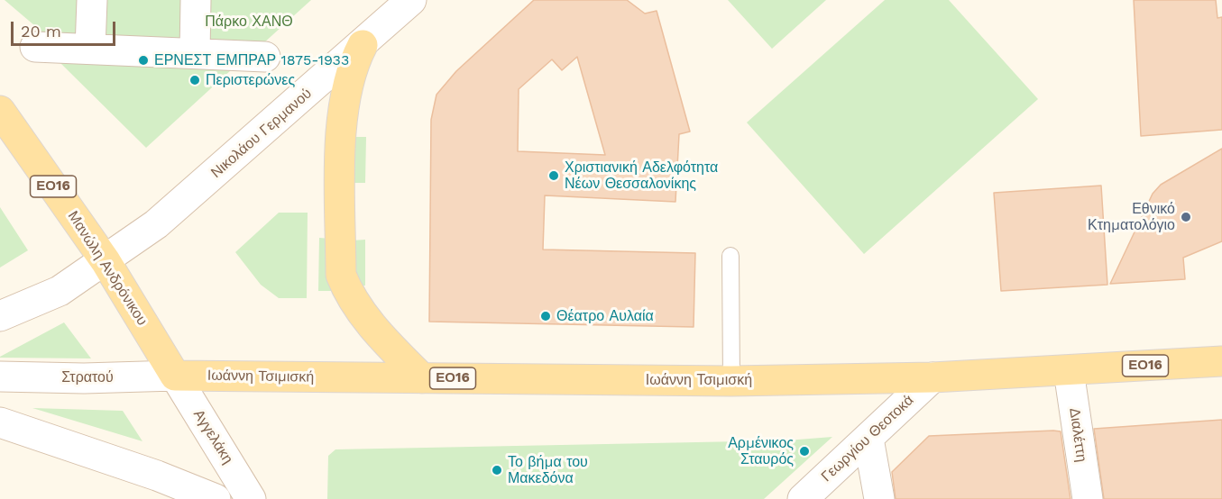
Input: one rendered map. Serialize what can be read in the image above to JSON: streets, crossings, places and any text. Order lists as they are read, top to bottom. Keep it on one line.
{"streets":{"main road":["Νικολάου Γερμανού","ΕΟ16","Μανώλη Ανδρόνικου","Ιωάννη Τσιμισκή","Στρατού","Διαλέττη","Αγγελάκη","Γεωργίου Θεοτοκά"]},"crossings":[["Νικολάου Γερμανού","Μανώλη Ανδρόνικου"],["Μανώλη Ανδρόνικου","Ιωάννη Τσιμισκή"],["Μανώλη Ανδρόνικου","Στρατού"],["Μανώλη Ανδρόνικου","Αγγελάκη"],["Ιωάννη Τσιμισκή","Στρατού"],["Ιωάννη Τσιμισκή","Διαλέττη"],["Ιωάννη Τσιμισκή","Αγγελάκη"],["Ιωάννη Τσιμισκή","Γεωργίου Θεοτοκά"],["Στρατού","Αγγελάκη"]],"parks":["Πάρκο ΧΑΝΘ"],"places":["ΕΡΝΕΣΤ ΕΜΠΡΑΡ 1875-1933","Περιστερώνες","Χριστιανική Αδελφότητα Νέων Θεσσαλονίκης","Εθνικό Κτηματολόγιο","Θέατρο Αυλαία","Αρμένικος Σταυρός","Το βήμα του Μακεδόνα"],"scale_bar":"20 m"}
